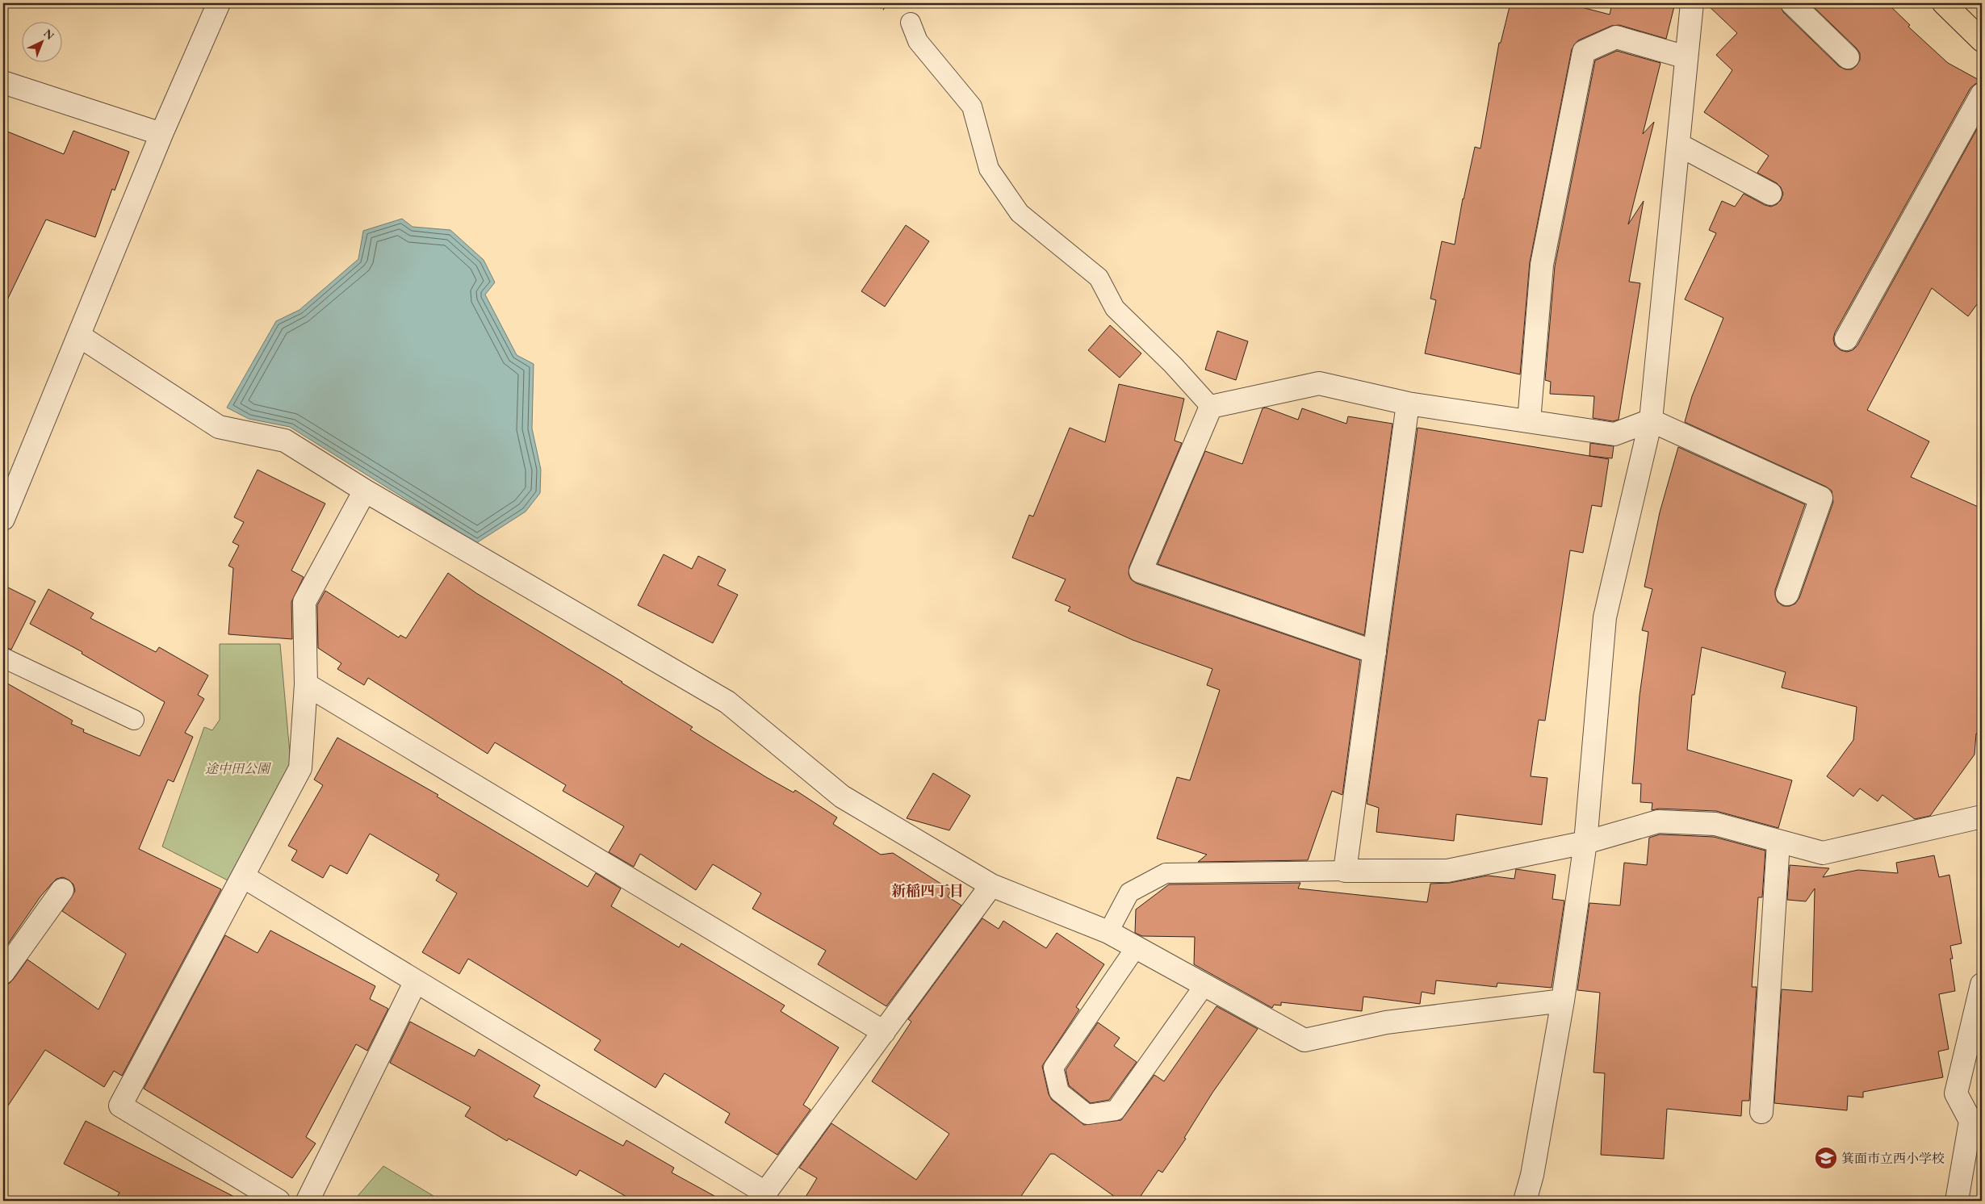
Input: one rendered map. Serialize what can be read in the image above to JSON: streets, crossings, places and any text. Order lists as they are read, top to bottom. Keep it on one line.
{"districts":["新稲四丁目"],"parks":["途中田公園"],"places":{"school or university":["箕面市立西小学校"]},"north":"top right"}
